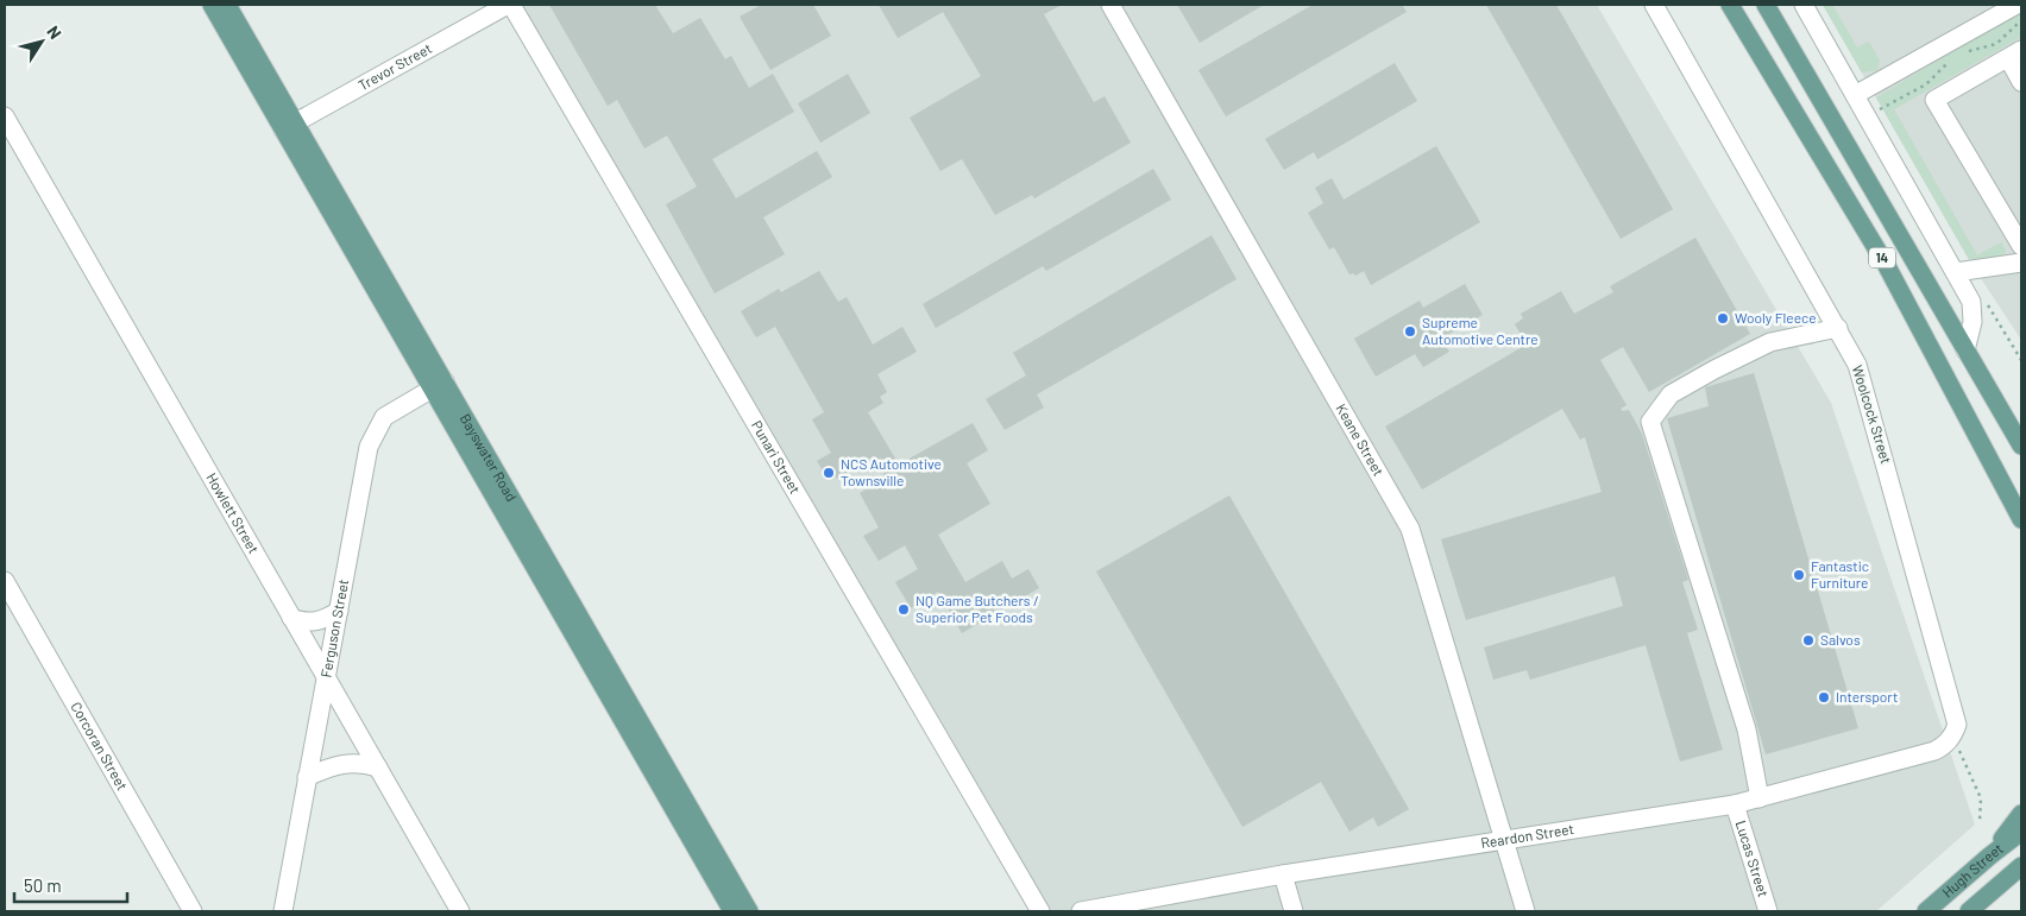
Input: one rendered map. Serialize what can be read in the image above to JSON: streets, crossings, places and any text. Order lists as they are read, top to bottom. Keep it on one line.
{"streets":{"main road":["14","Bayswater Road","Hugh Street"],"street":["Trevor Street","Woolcock Street","Keane Street","Punari Street","Howlett Street","Ferguson Street","Corcoran Street","Reardon Street","Lucas Street"]},"crossings":[["Trevor Street","Bayswater Road"],["Trevor Street","Punari Street"],["Woolcock Street","Reardon Street"],["Keane Street","Reardon Street"],["Bayswater Road","Ferguson Street"],["Howlett Street","Ferguson Street"],["Reardon Street","Lucas Street"]],"places":["Wooly Fleece","Supreme Automotive Centre","NCS Automotive Townsville","Fantastic Furniture","NQ Game Butchers / Superior Pet Foods","Salvos","Intersport"],"scale_bar":"50 m","north":"top right"}
